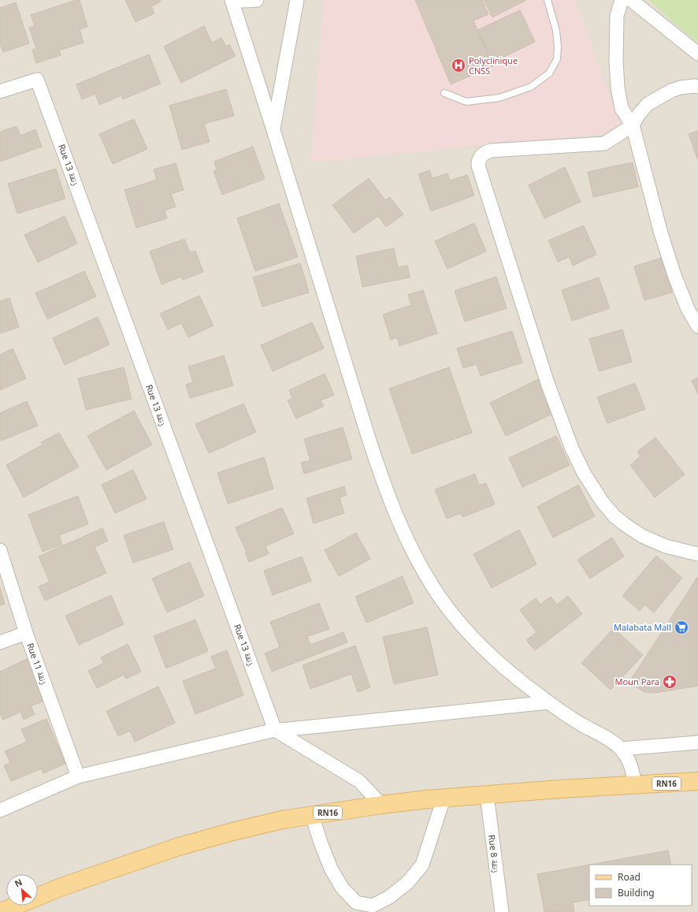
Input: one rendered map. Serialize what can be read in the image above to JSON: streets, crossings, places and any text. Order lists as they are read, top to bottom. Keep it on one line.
{"streets":{"main road":["RN16"],"street":["Rue 13 زنقة","Rue 11 زنقة","Rue 8 زنقة"]},"crossings":[["RN16","Rue 8 زنقة"]],"places":{"hospital":["Polyclinique CNSS"],"supermarket":["Malabata Mall"],"pharmacy":["Moun Para"]},"legend":["Road","Building"],"north":"top left"}
